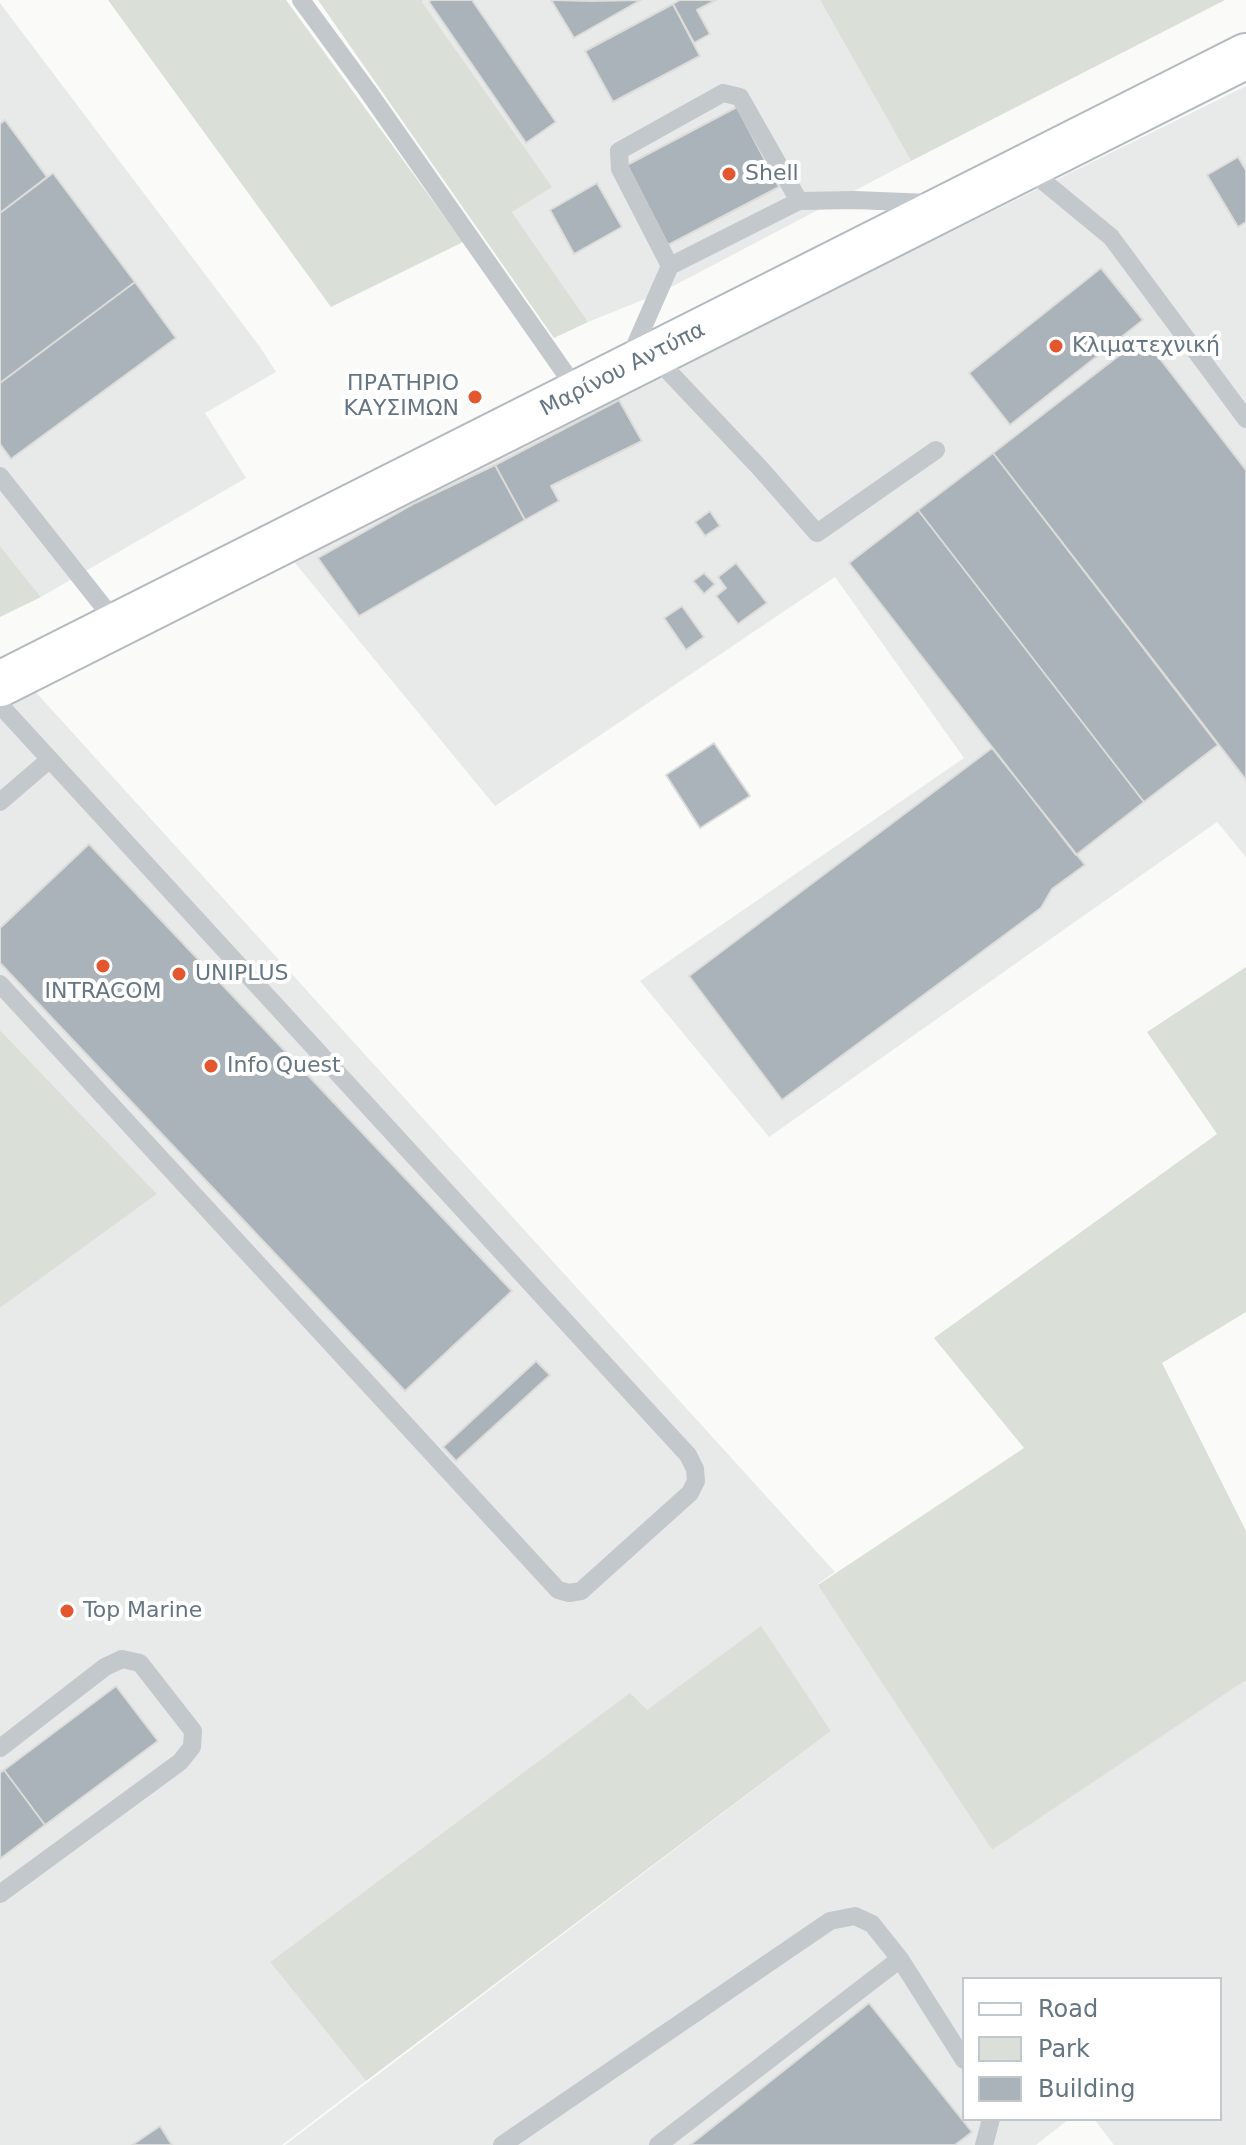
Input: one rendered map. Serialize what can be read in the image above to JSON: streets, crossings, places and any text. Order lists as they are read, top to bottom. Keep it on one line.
{"streets":{"main road":["Μαρίνου Αντύπα"]},"places":["Shell","Κλιματεχνική","ΠΡΑΤΗΡΙΟ ΚΑΥΣΙΜΩΝ","INTRACOM","UNIPLUS","Info Quest","Top Marine"],"legend":["Road","Park","Building"]}
